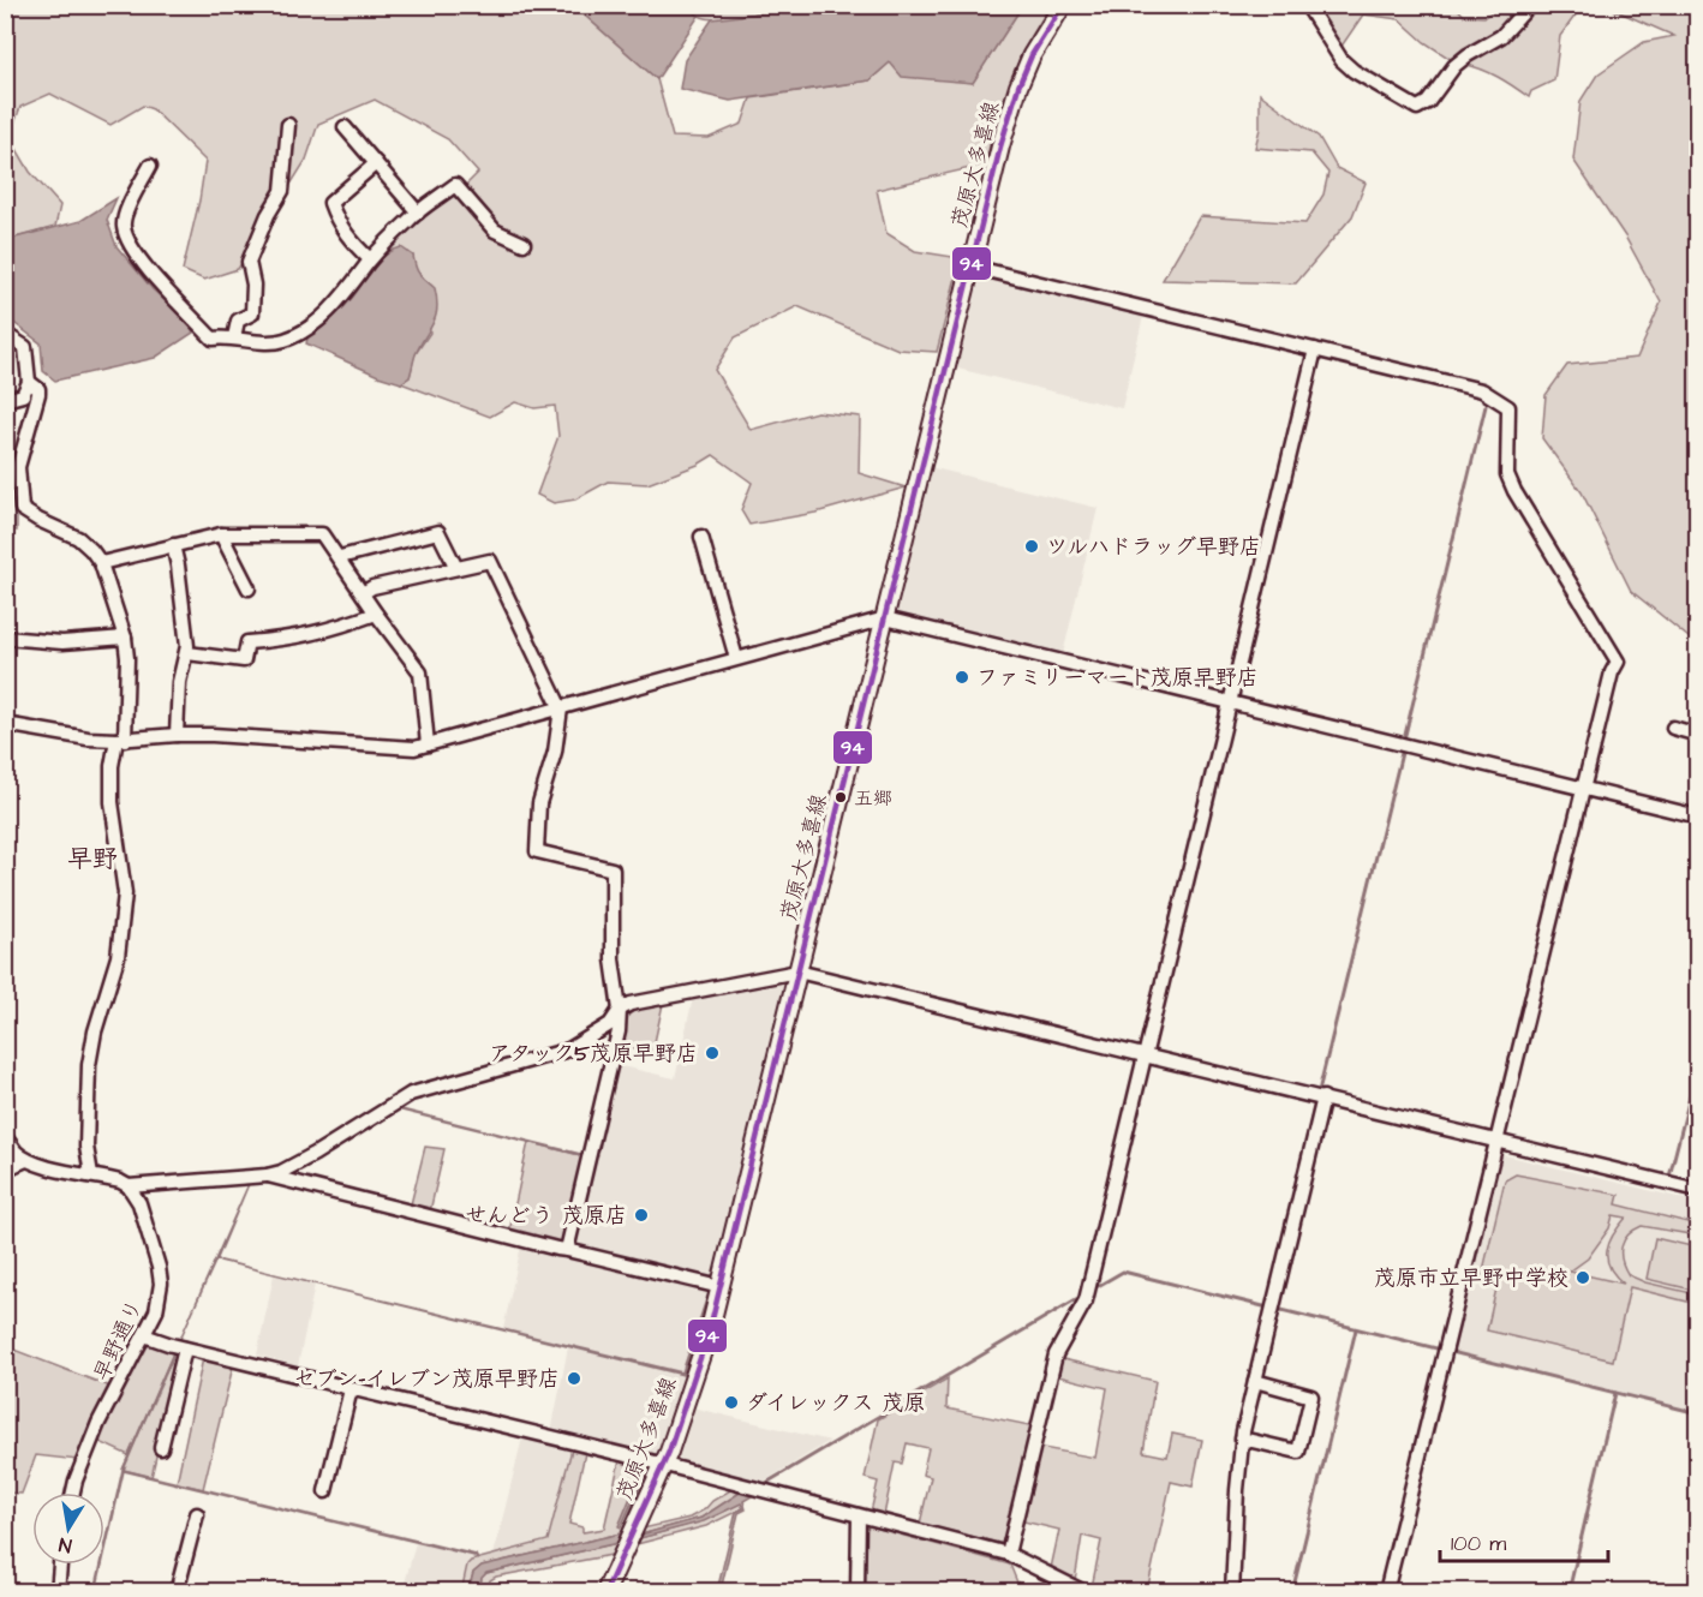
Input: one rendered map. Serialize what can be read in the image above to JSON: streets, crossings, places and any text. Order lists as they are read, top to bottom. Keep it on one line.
{"streets":{"main road":["茂原大多喜線"],"street":["早野通り"]},"districts":["早野"],"places":["ツルハドラッグ早野店","ファミリーマート茂原早野店","五郷","アタック5茂原早野店","せんどう 茂原店","茂原市立早野中学校","セブン-イレブン茂原早野店","ダイレックス 茂原"],"lines":["transit line 94"],"scale_bar":"100 m","north":"bottom"}
